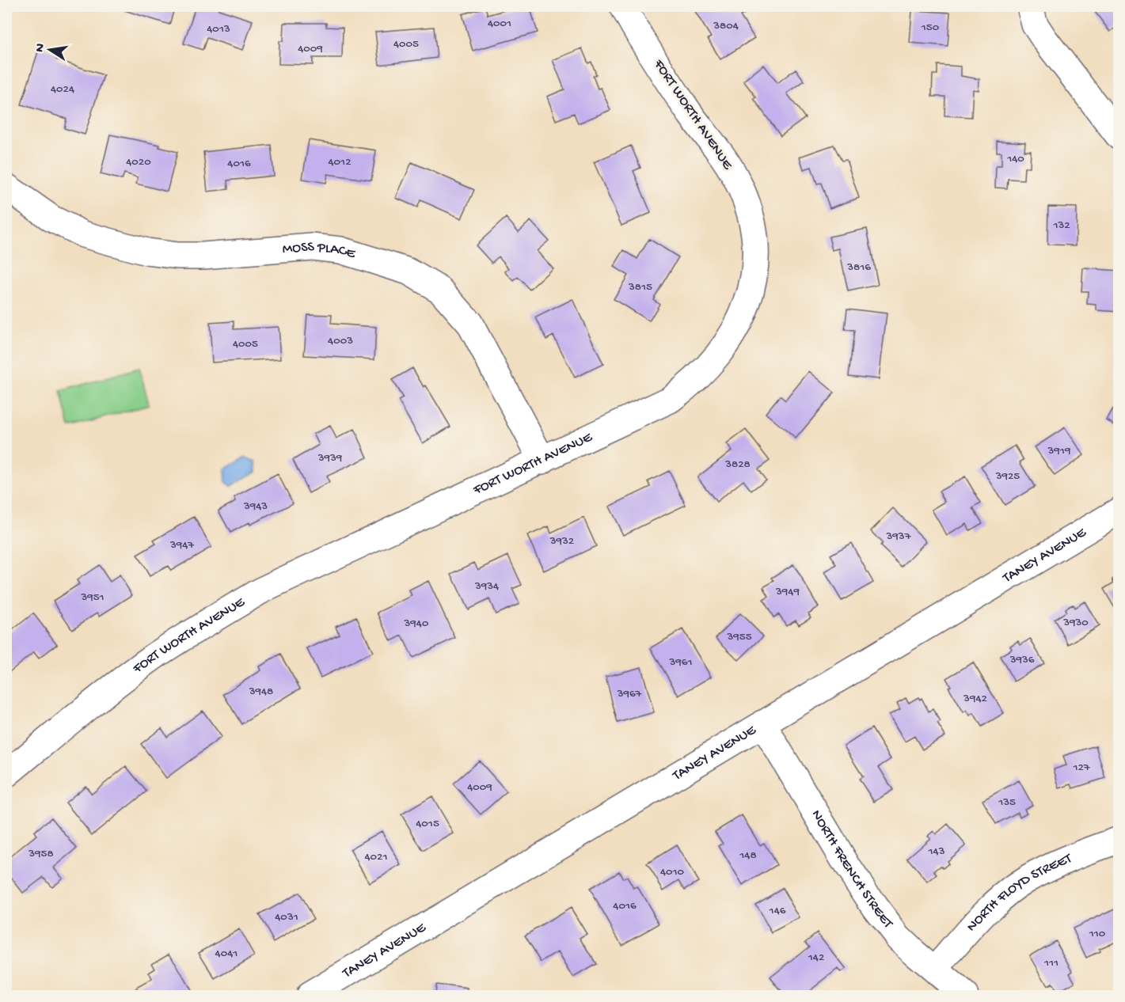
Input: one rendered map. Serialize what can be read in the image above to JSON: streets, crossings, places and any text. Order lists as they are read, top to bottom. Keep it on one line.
{"streets":{"street":["FORT WORTH AVENUE","MOSS PLACE","TANEY AVENUE","NORTH FRENCH STREET","NORTH FLOYD STREET"]},"crossings":[["FORT WORTH AVENUE","MOSS PLACE"],["TANEY AVENUE","NORTH FRENCH STREET"],["NORTH FRENCH STREET","NORTH FLOYD STREET"]],"house_numbers":["4001","3804","150","4013","4005","4009","4024","140","4020","4012","4016","132","3816","3815","4003","4005","3919","3939","3828","3925","3943","3937","3932","3947","3934","3949","3951","3930","3940","3955","3936","3961","3948","3967","3942","127","4009","135","4015","143","3958","148","4021","4010","4016","146","4031","110","4041","142","111"],"north":"left"}
